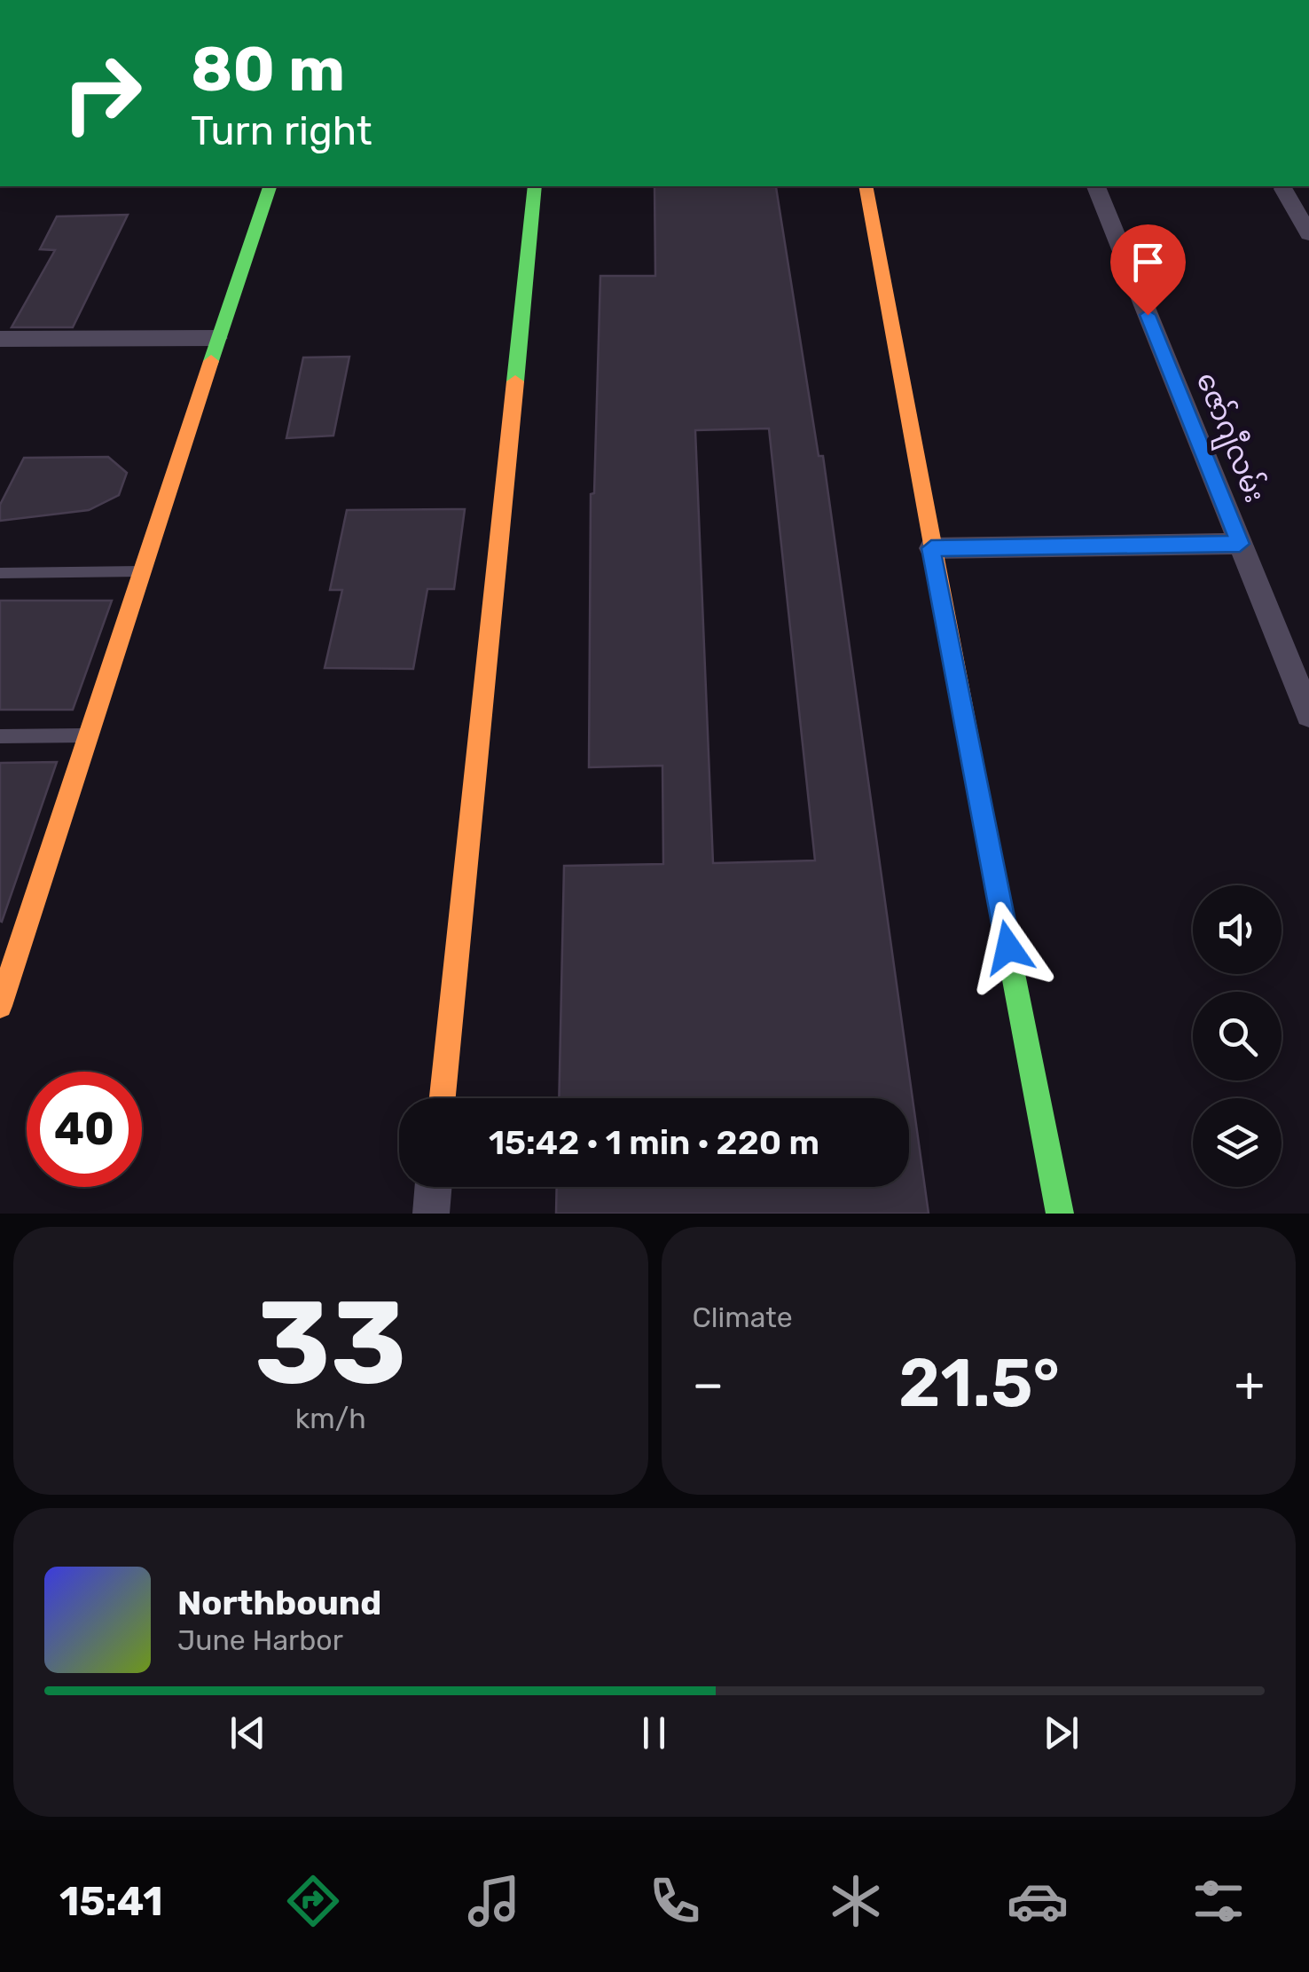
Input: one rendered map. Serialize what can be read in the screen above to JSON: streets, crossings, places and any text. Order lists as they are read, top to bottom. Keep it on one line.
{"streets":{"street":["ဇော်ဂျီလမ်း"]},"page":{"turn":["80 m","Turn right"],"limit":"40","trip":"15:42 · 1 min · 220 m","tile":[["33","km/h"],"Climate"],"heat":["−","21.5°","+"],"song":["Northbound","June Harbor"],"tabs":"15:41"}}
